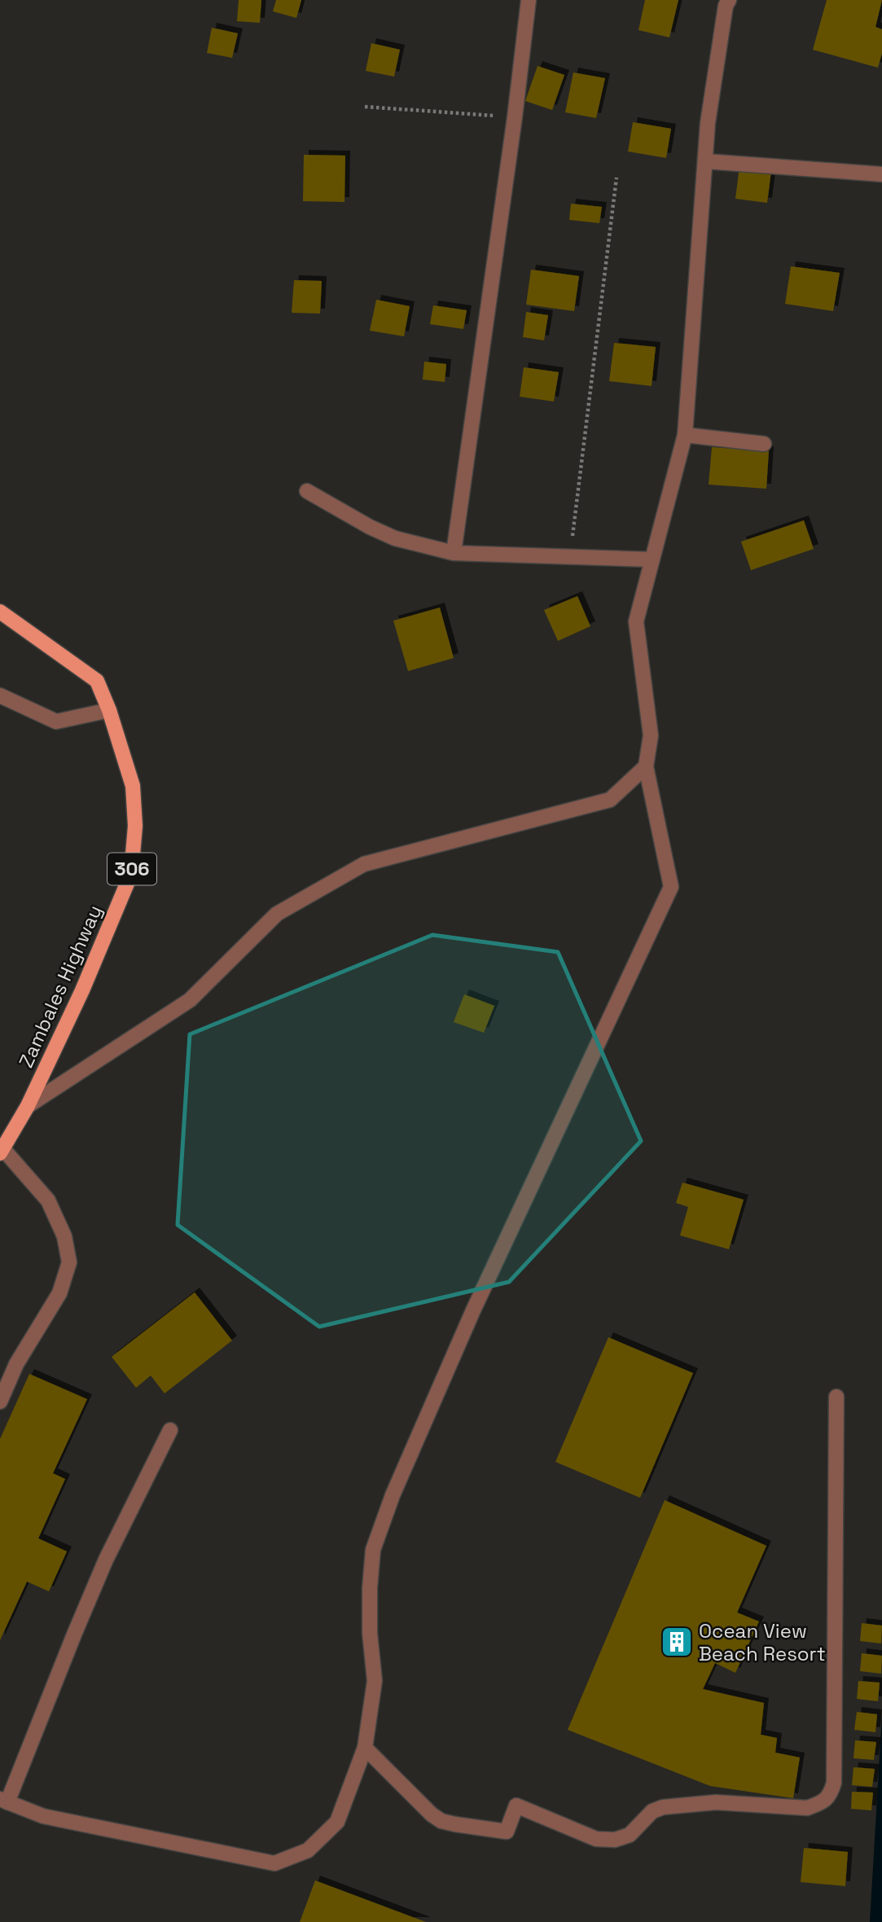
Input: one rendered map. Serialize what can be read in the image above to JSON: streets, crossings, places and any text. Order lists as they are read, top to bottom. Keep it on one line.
{"streets":{"main road":["306","Zambales Highway"]},"places":{"building":["Ocean View Beach Resort"]}}
